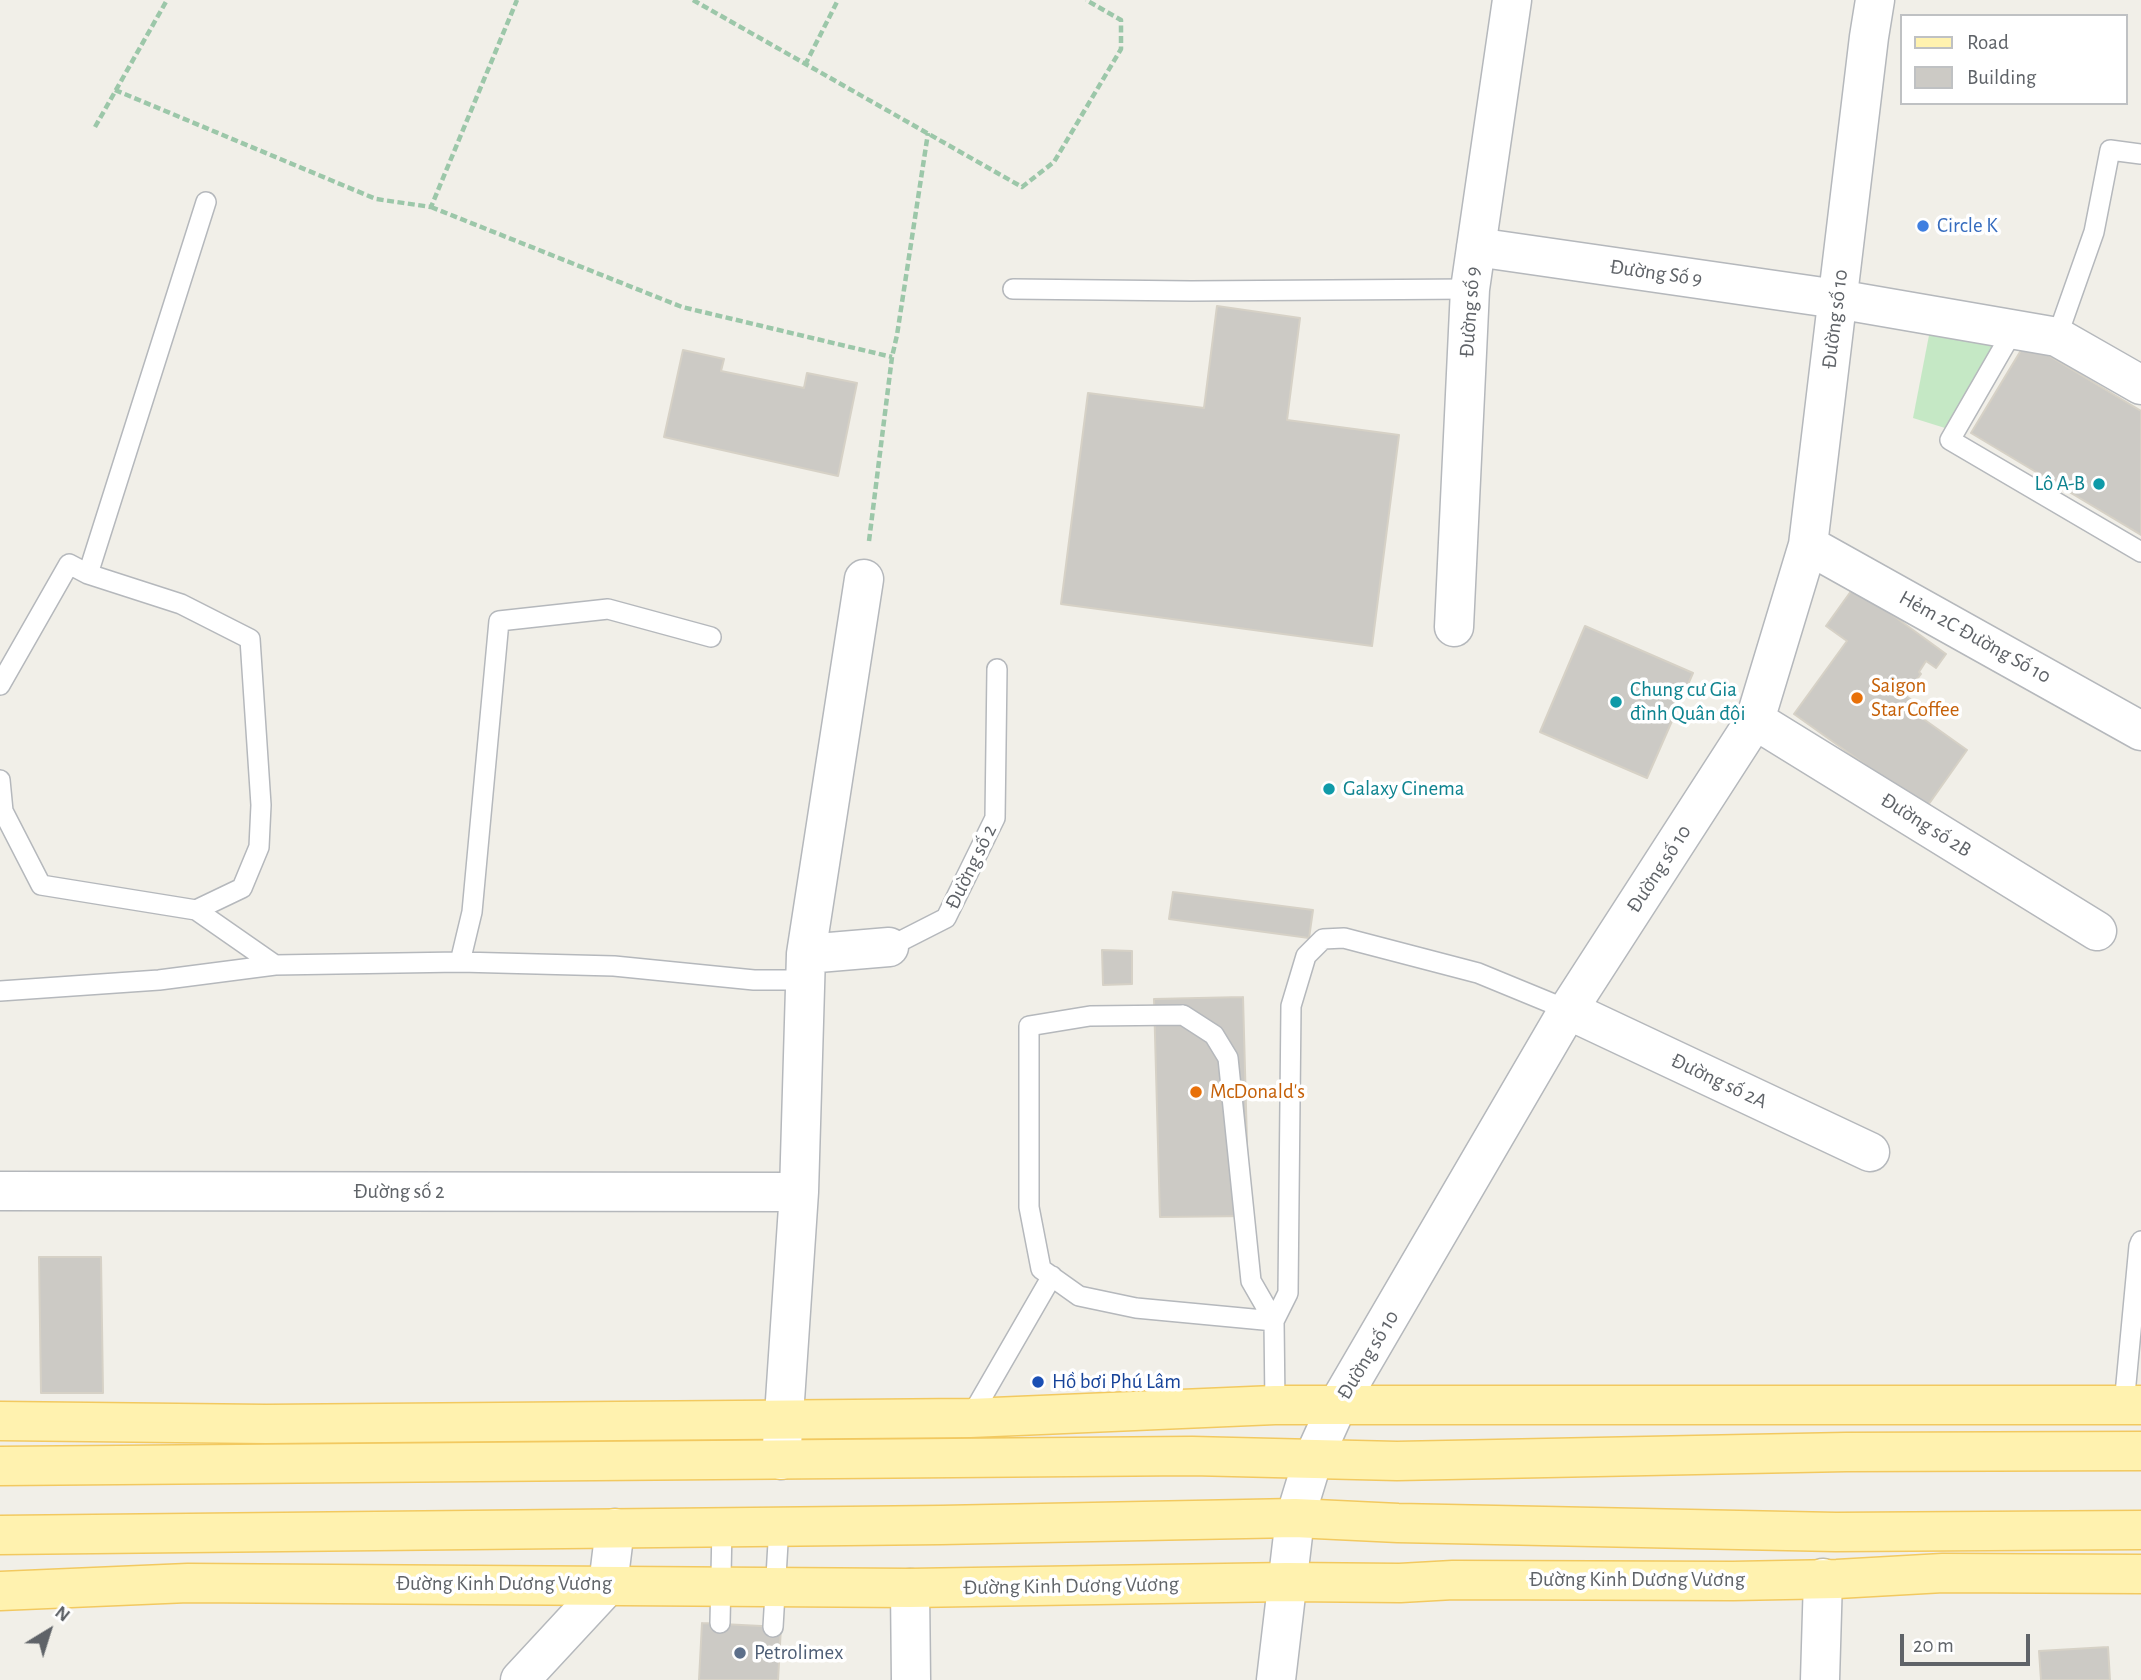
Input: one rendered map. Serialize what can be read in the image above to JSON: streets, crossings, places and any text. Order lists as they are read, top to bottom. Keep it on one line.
{"streets":{"main road":["Đường Kinh Dương Vương"],"street":["Đường Số 9","Đường số 9","Đường số 10","Hẻm 2C Đường Số 10","Đường số 2B","Đường số 2","Đường số 2A"]},"crossings":[["Đường Số 9","Đường số 9"],["Đường Số 9","Đường số 10"],["Đường số 10","Hẻm 2C Đường Số 10"],["Đường số 10","Đường số 2B"],["Đường số 10","Đường số 2A"],["Đường số 10","Đường Kinh Dương Vương"]],"places":["Circle K","Lô A-B","Saigon Star Coffee","Chung cư Gia đình Quân đội","Galaxy Cinema","McDonald's","Hồ bơi Phú Lâm","Petrolimex"],"legend":["Road","Building"],"scale_bar":"20 m","north":"top right"}
